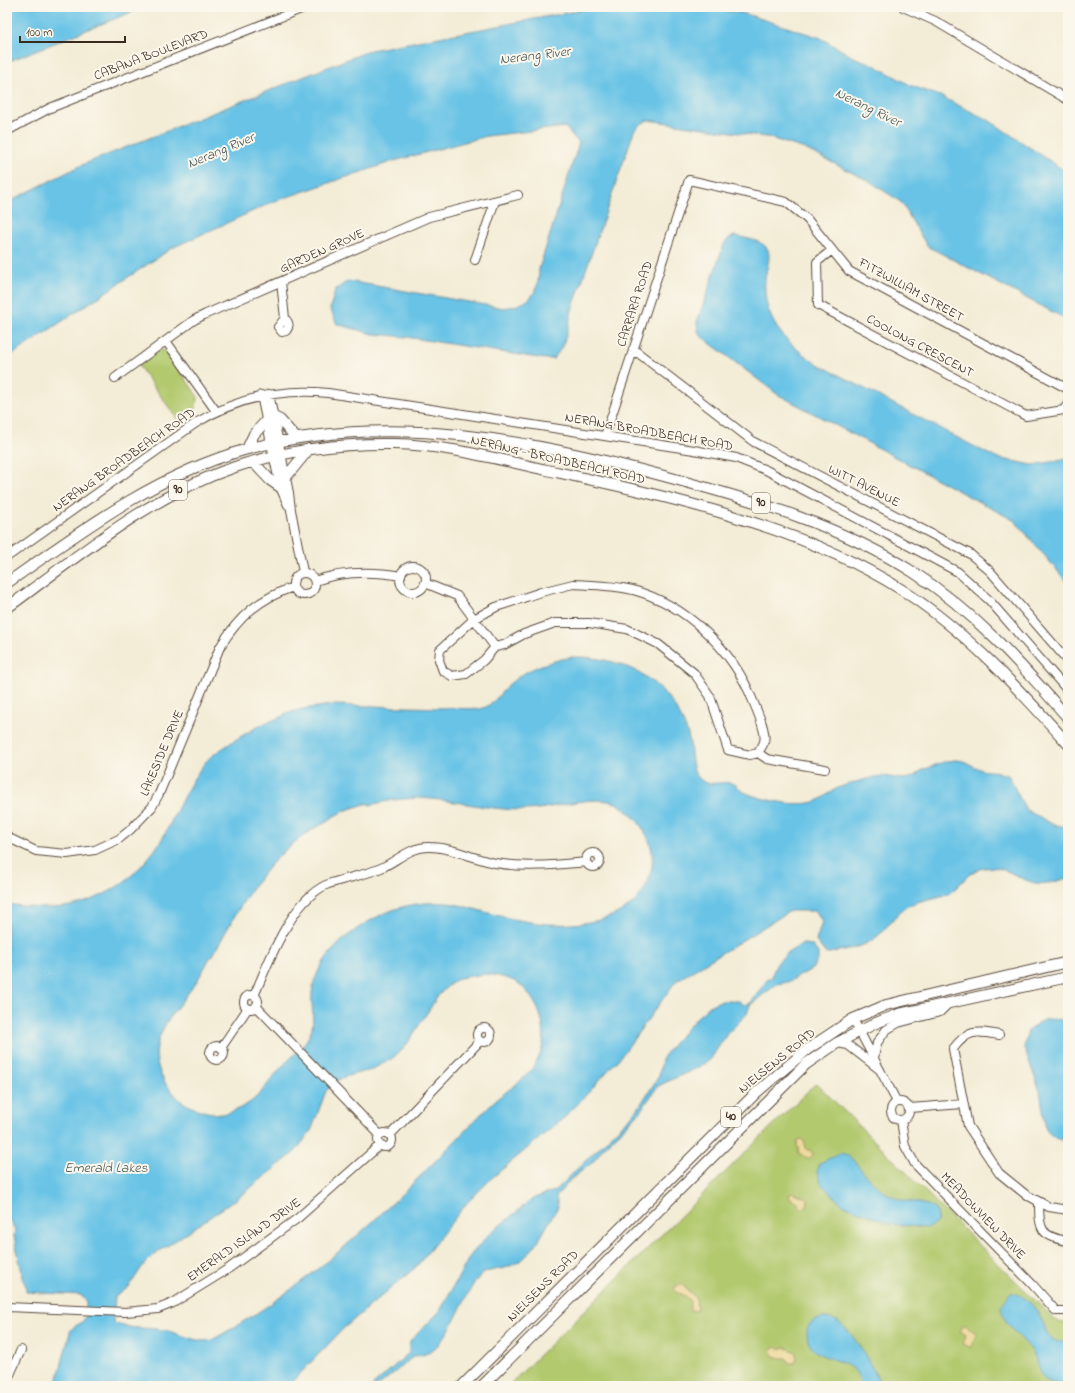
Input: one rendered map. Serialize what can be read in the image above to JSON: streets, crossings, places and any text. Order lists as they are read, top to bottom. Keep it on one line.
{"streets":{"main road":["NERANG - BROADBEACH ROAD","90","NIELSENS ROAD","40"],"street":["CABANA BOULEVARD","GARDEN GROVE","FITZWILLIAM STREET","CARRARA ROAD","COOLONG CRESCENT","NERANG BROADBEACH ROAD","WITT AVENUE","LAKESIDE DRIVE","MEADOWVIEW DRIVE","EMERALD ISLAND DRIVE"]},"crossings":[["FITZWILLIAM STREET","CARRARA ROAD"],["FITZWILLIAM STREET","COOLONG CRESCENT"],["CARRARA ROAD","NERANG BROADBEACH ROAD"],["CARRARA ROAD","WITT AVENUE"]],"water":["Nerang River","Emerald Lakes"],"scale_bar":"100 m"}
